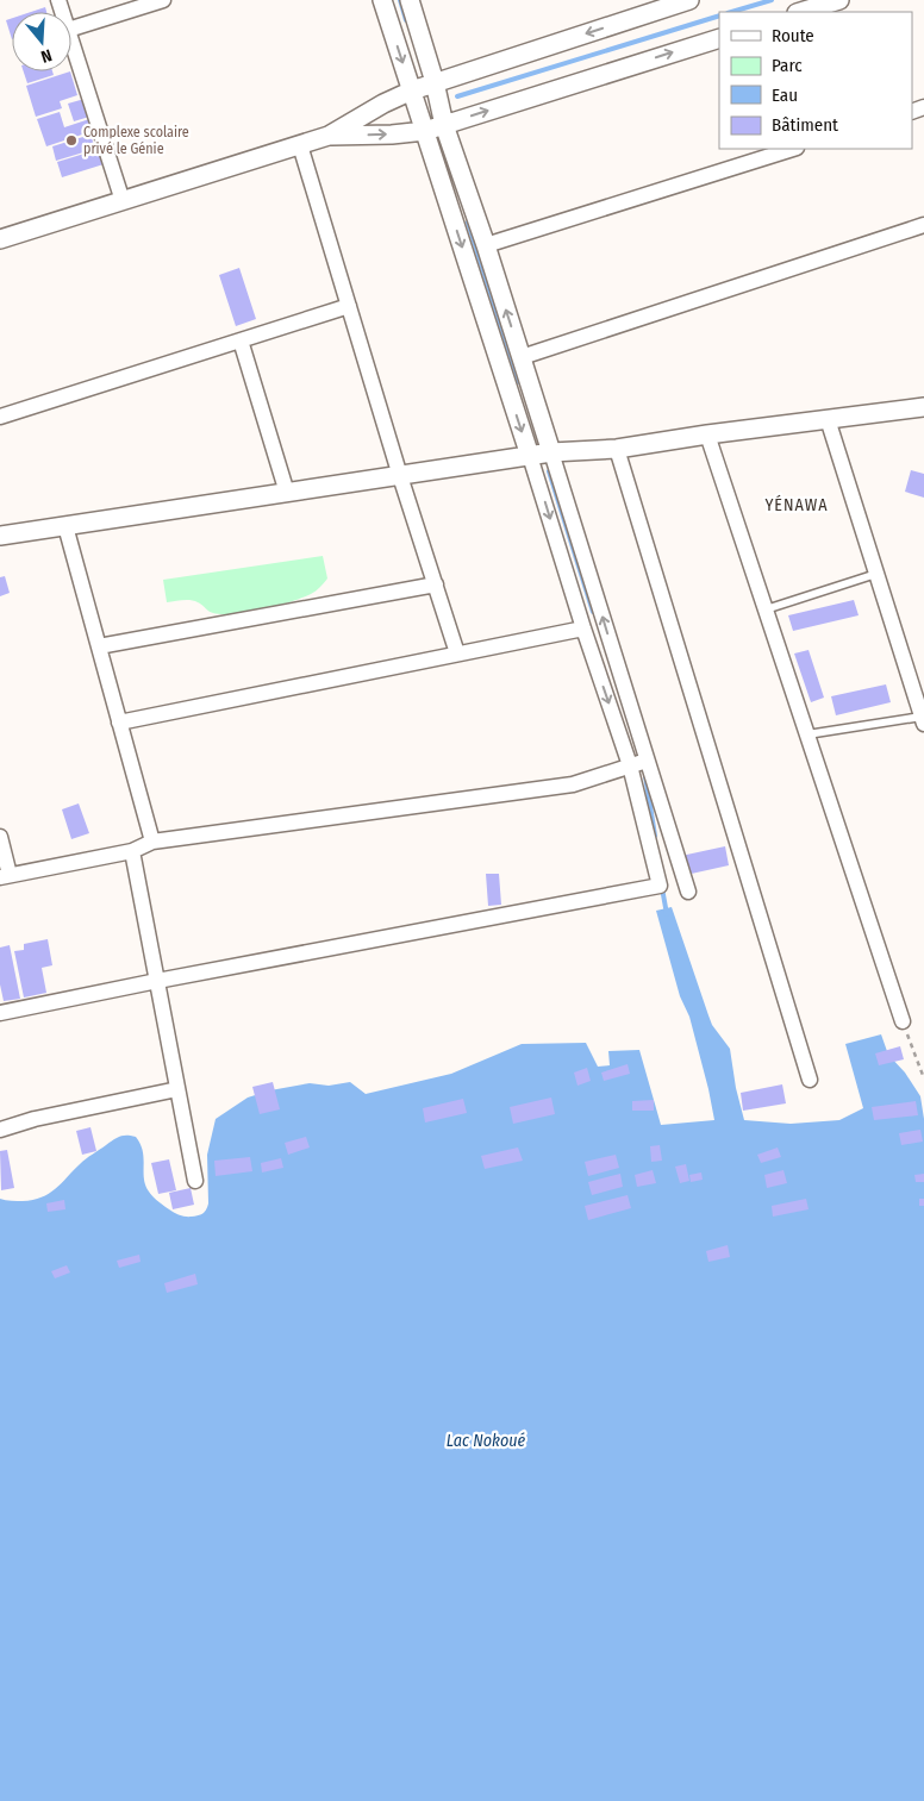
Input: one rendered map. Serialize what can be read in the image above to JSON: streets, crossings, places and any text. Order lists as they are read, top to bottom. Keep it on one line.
{"districts":["YÉNAWA"],"water":["Lac Nokoué"],"places":["Complexe scolaire privé le Génie"],"legend":["Route","Parc","Eau","Bâtiment"],"north":"bottom"}
